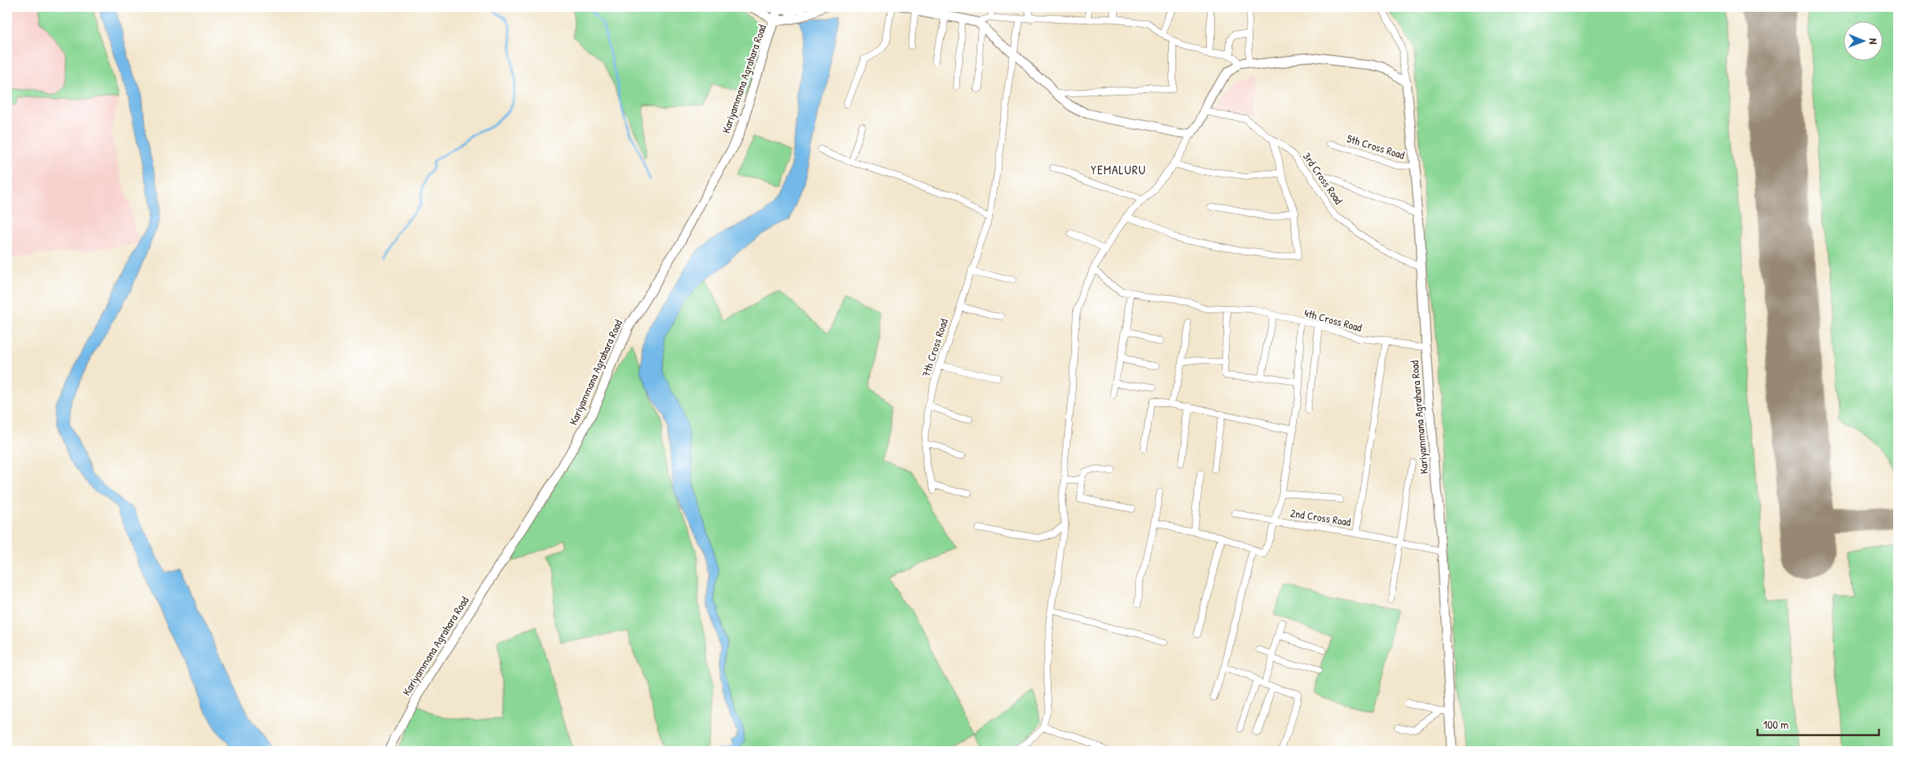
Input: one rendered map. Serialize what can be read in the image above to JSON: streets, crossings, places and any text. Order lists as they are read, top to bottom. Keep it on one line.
{"streets":{"street":["Kariyammana Agrahara Road","5th Cross Road","3rd Cross Road","4th Cross Road","7th Cross Road","2nd Cross Road"]},"crossings":[["Kariyammana Agrahara Road","5th Cross Road"],["Kariyammana Agrahara Road","3rd Cross Road"],["Kariyammana Agrahara Road","4th Cross Road"],["Kariyammana Agrahara Road","2nd Cross Road"]],"districts":["YEMALURU"],"scale_bar":"100 m","north":"right"}
